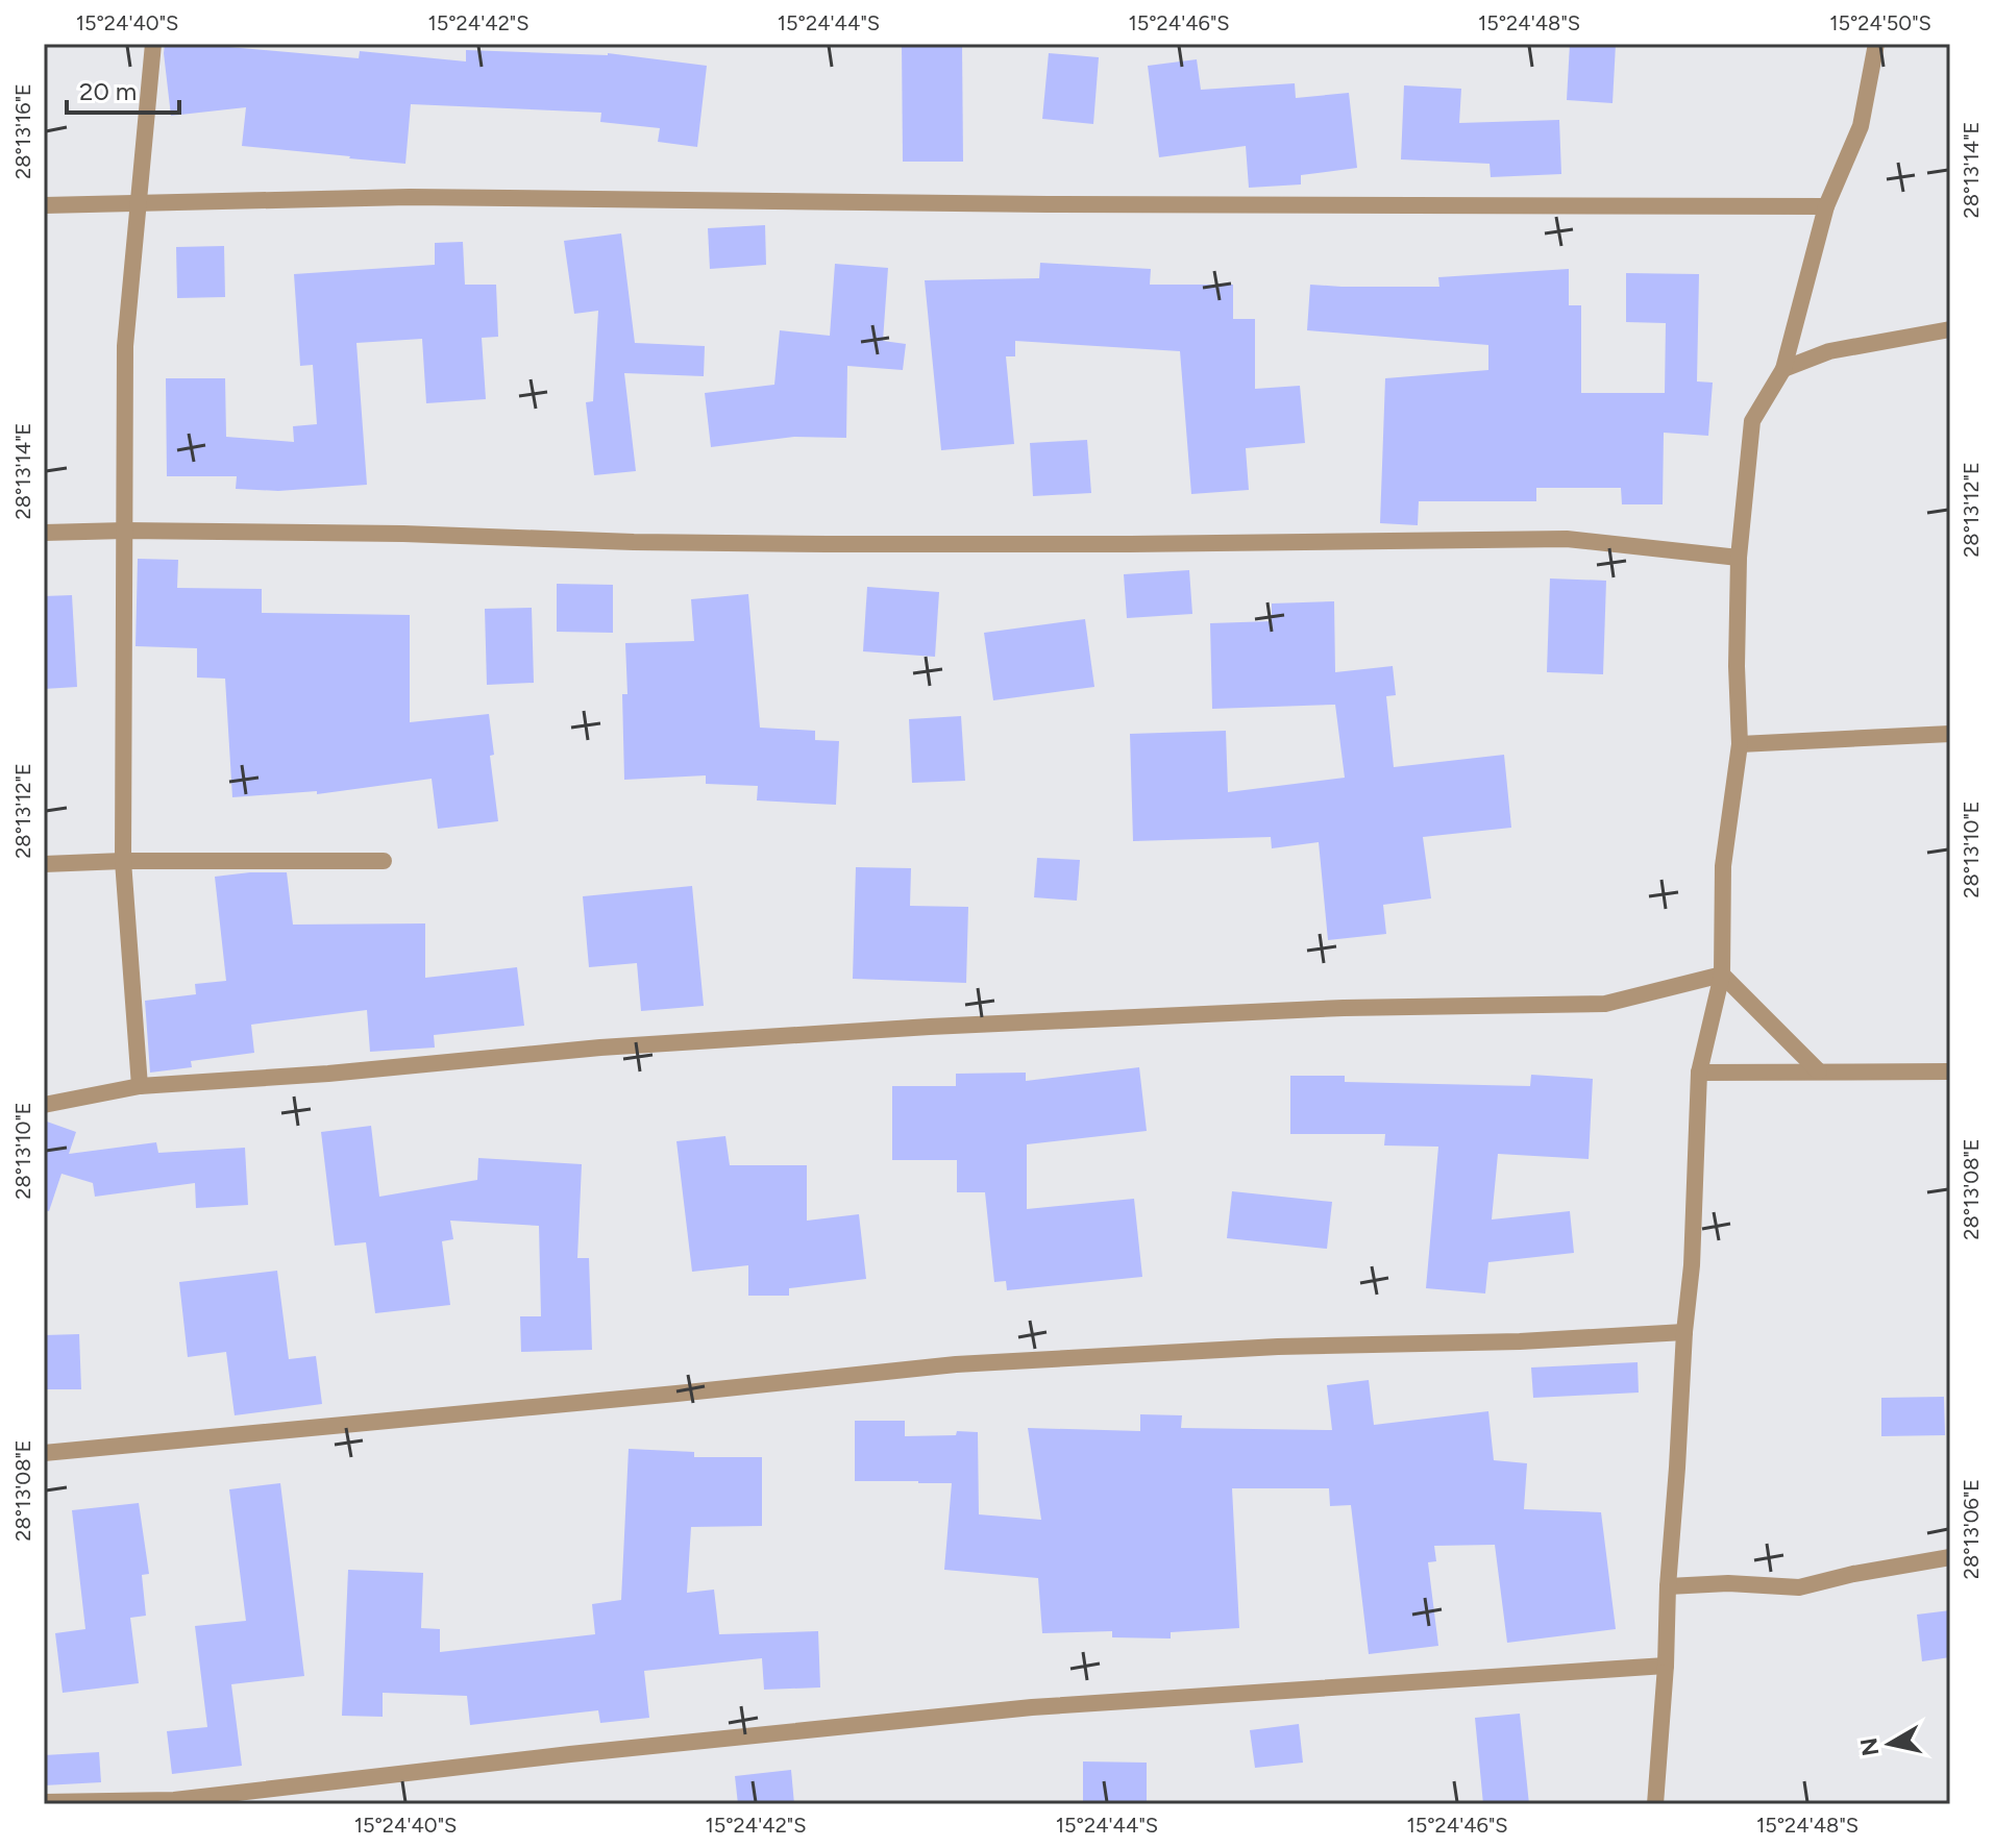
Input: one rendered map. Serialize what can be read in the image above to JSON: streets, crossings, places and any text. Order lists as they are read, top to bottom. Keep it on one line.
{"scale_bar":"20 m","north":"left","coordinates":["15°24'40\"S","15°24'42\"S","15°24'44\"S","15°24'46\"S","15°24'48\"S","15°24'50\"S","28°13'16\"E","28°13'14\"E","28°13'12\"E","28°13'10\"E","28°13'08\"E","28°13'06\"E"]}
